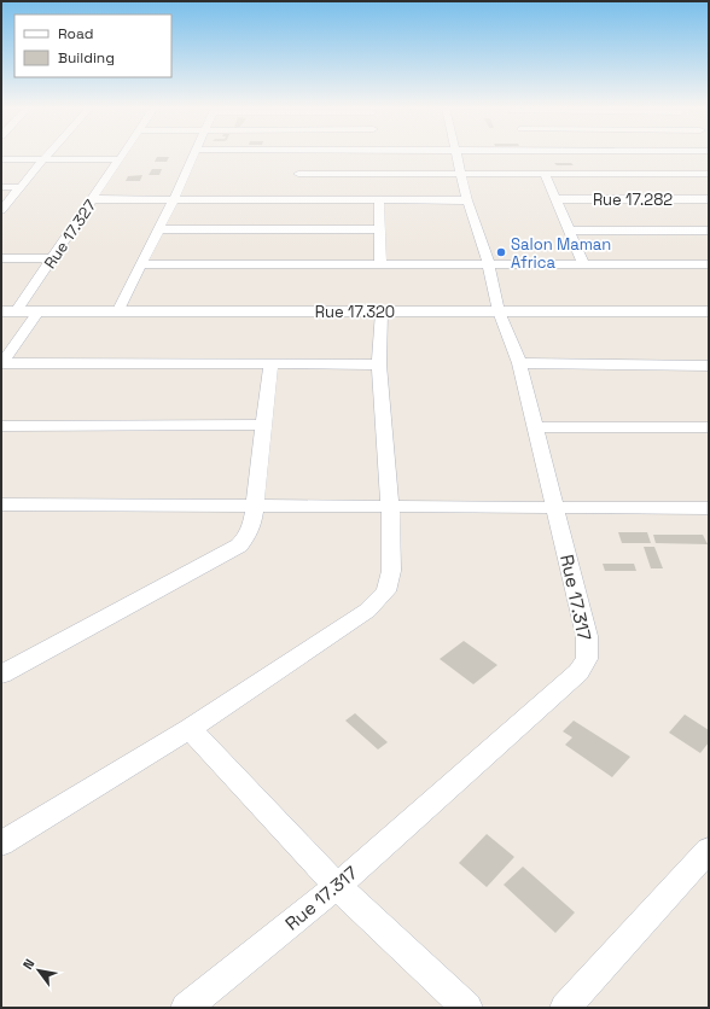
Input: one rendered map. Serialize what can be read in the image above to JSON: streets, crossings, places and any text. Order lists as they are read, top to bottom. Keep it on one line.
{"streets":{"street":["Rue 17.282","Rue 17.327","Rue 17.320","Rue 17.317"]},"crossings":[["Rue 17.327","Rue 17.320"],["Rue 17.320","Rue 17.317"]],"places":["Salon Maman Africa"],"legend":["Road","Building"],"north":"top left"}
